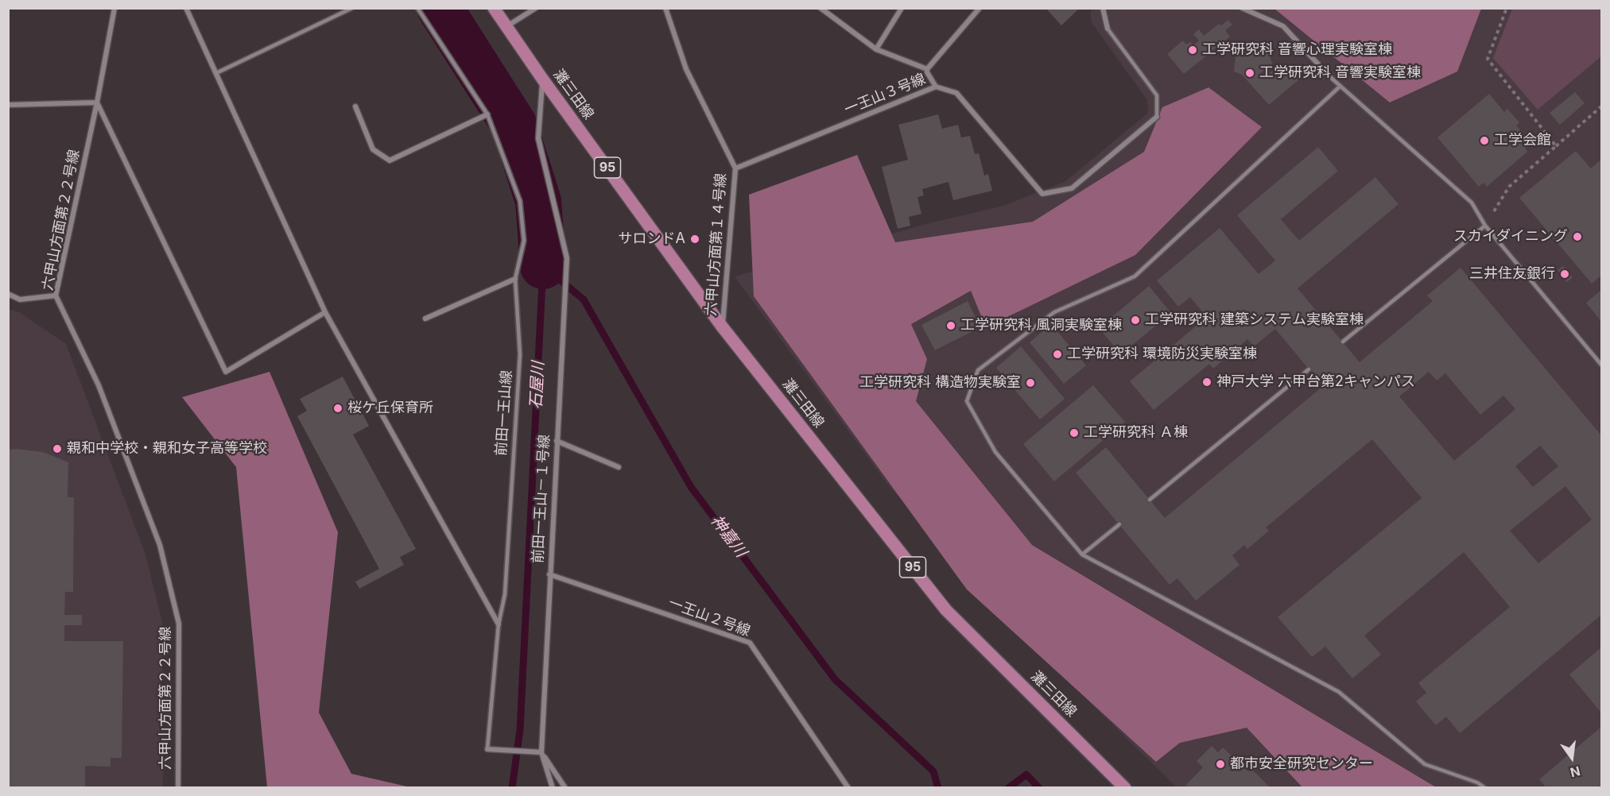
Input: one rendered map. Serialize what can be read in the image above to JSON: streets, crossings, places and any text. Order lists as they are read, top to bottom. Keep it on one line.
{"streets":{"main road":["灘三田線","95"],"street":["一王山３号線","六甲山方面第２２号線","六甲山方面第１４号線","前田一王山線","前田一王山－１号線","一王山２号線"]},"crossings":[["灘三田線","六甲山方面第１４号線"],["灘三田線","前田一王山－１号線"],["一王山３号線","六甲山方面第１４号線"],["前田一王山線","前田一王山－１号線"],["前田一王山－１号線","一王山２号線"]],"water":["石屋川","神嘉川"],"places":["工学研究科 音響心理実験室棟","工学研究科 音響実験室棟","工学会館","スカイダイニング","サロンドA","三井住友銀行","工学研究科 建築システム実験室棟","工学研究科 風洞実験室棟","工学研究科 環境防災実験室棟","神戸大学 六甲台第2キャンパス","工学研究科 構造物実験室","桜ケ丘保育所","工学研究科 Ａ棟","親和中学校・親和女子高等学校","都市安全研究センター"],"north":"bottom"}
